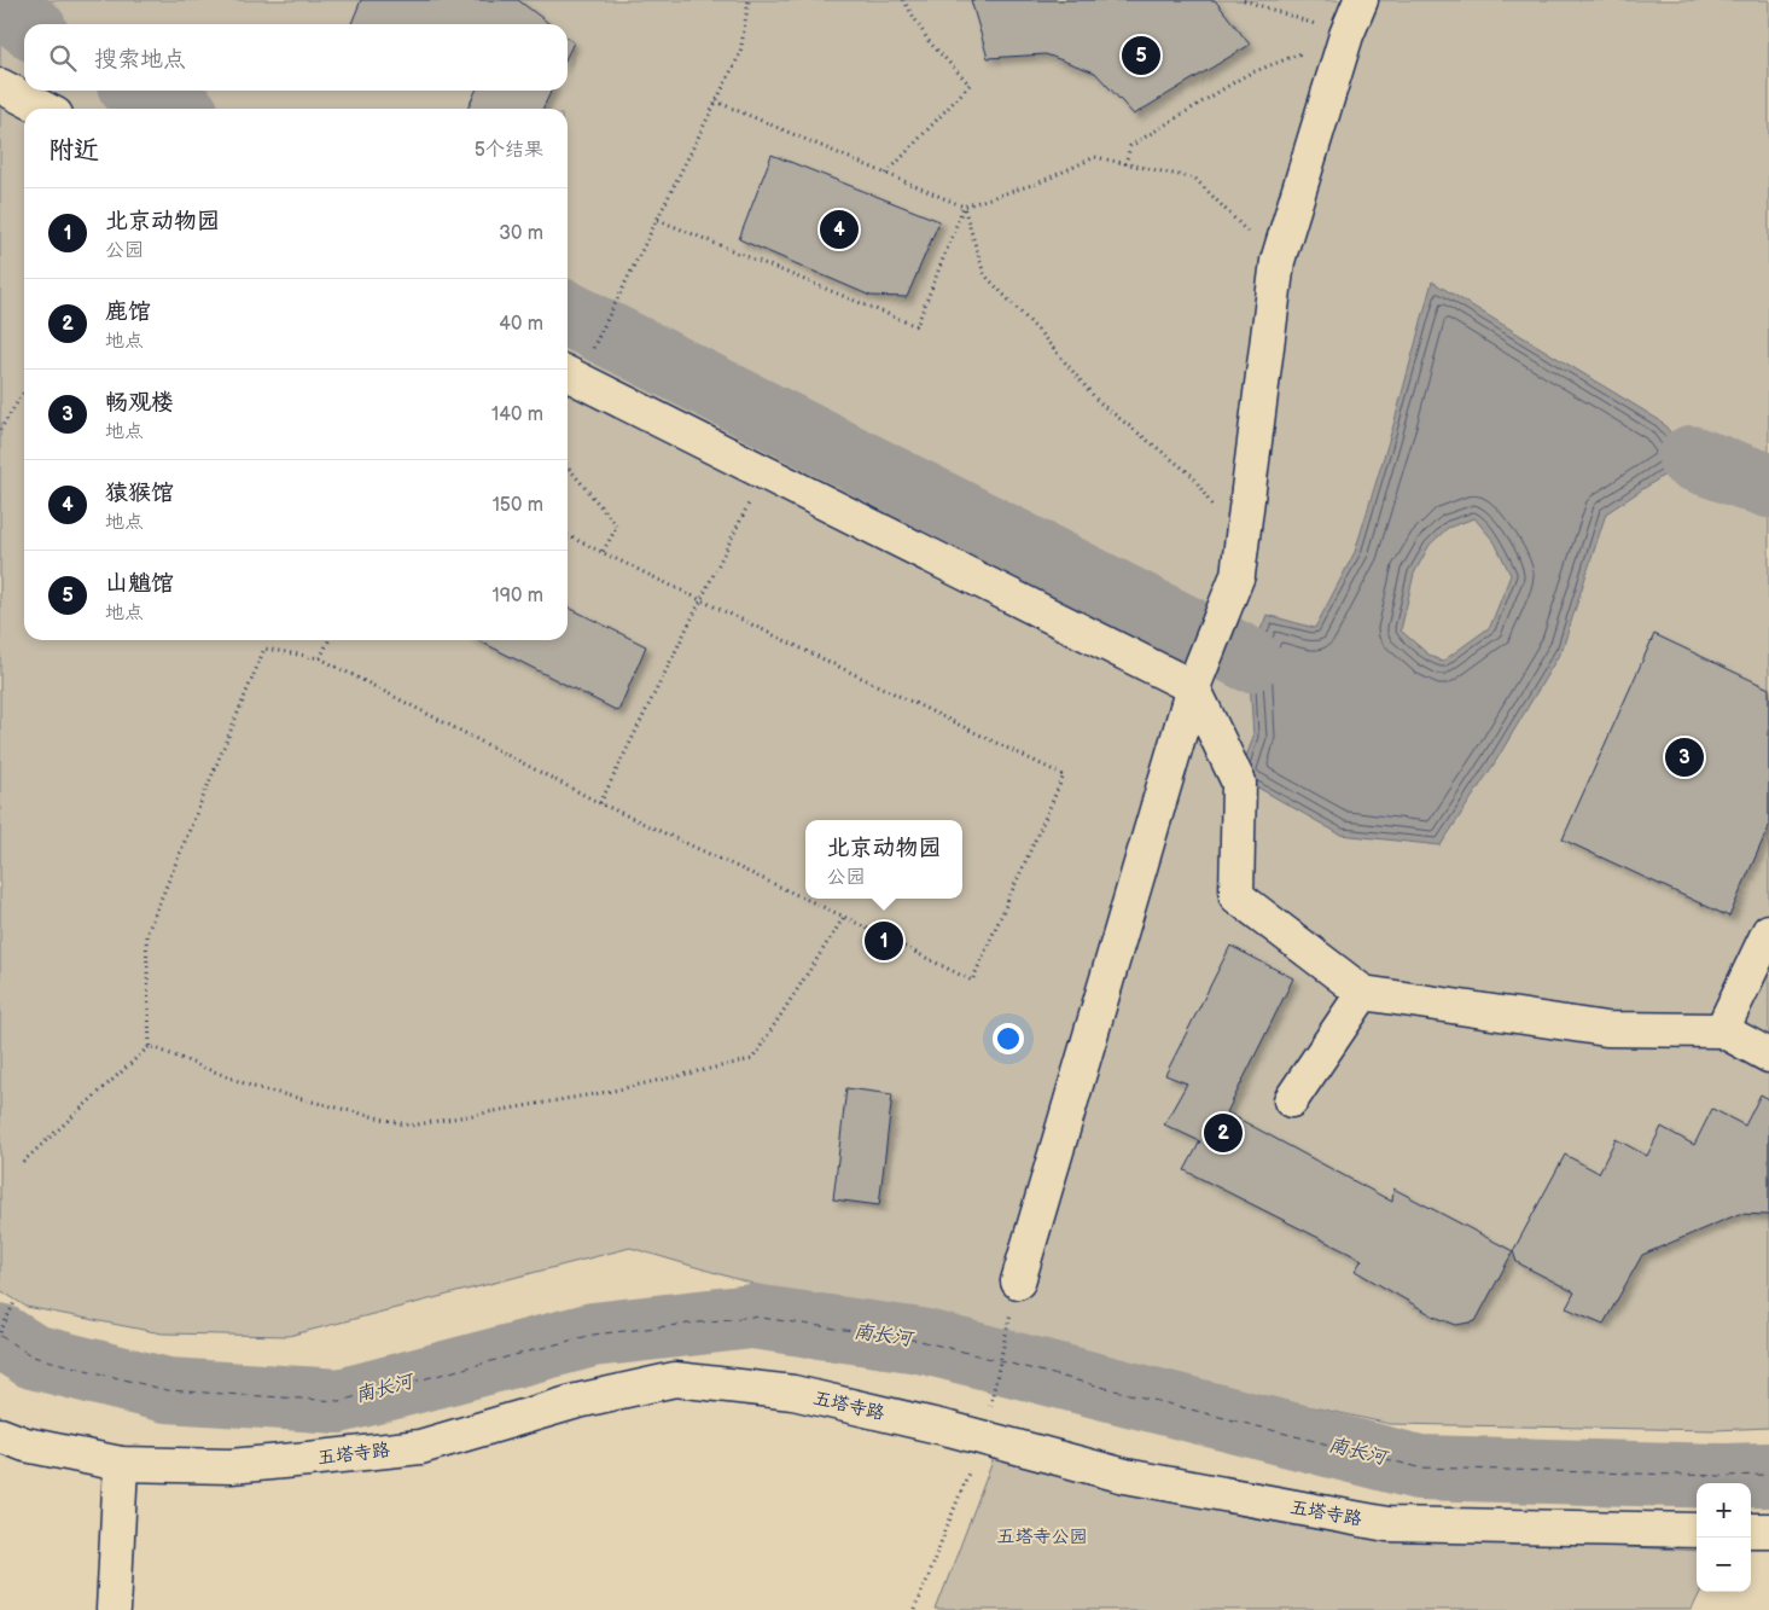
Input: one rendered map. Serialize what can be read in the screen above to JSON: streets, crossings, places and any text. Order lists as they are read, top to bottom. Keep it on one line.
{"streets":{"street":["五塔寺路"]},"water":["南长河"],"parks":["五塔寺公园"],"page":{"search":"搜索地点","pins":["5","4","3","1","2"],"heading":["附近","5个结果"],"list":[{"mark":"1","name":"北京动物园","note":"公园","value":"30 m"},{"mark":"2","name":"鹿馆","note":"地点","value":"40 m"},{"mark":"3","name":"畅观楼","note":"地点","value":"140 m"},{"mark":"4","name":"猿猴馆","note":"地点","value":"150 m"},{"mark":"5","name":"山魈馆","note":"地点","value":"190 m"}],"popup":["北京动物园","公园"],"map_buttons":["+","−"]}}
